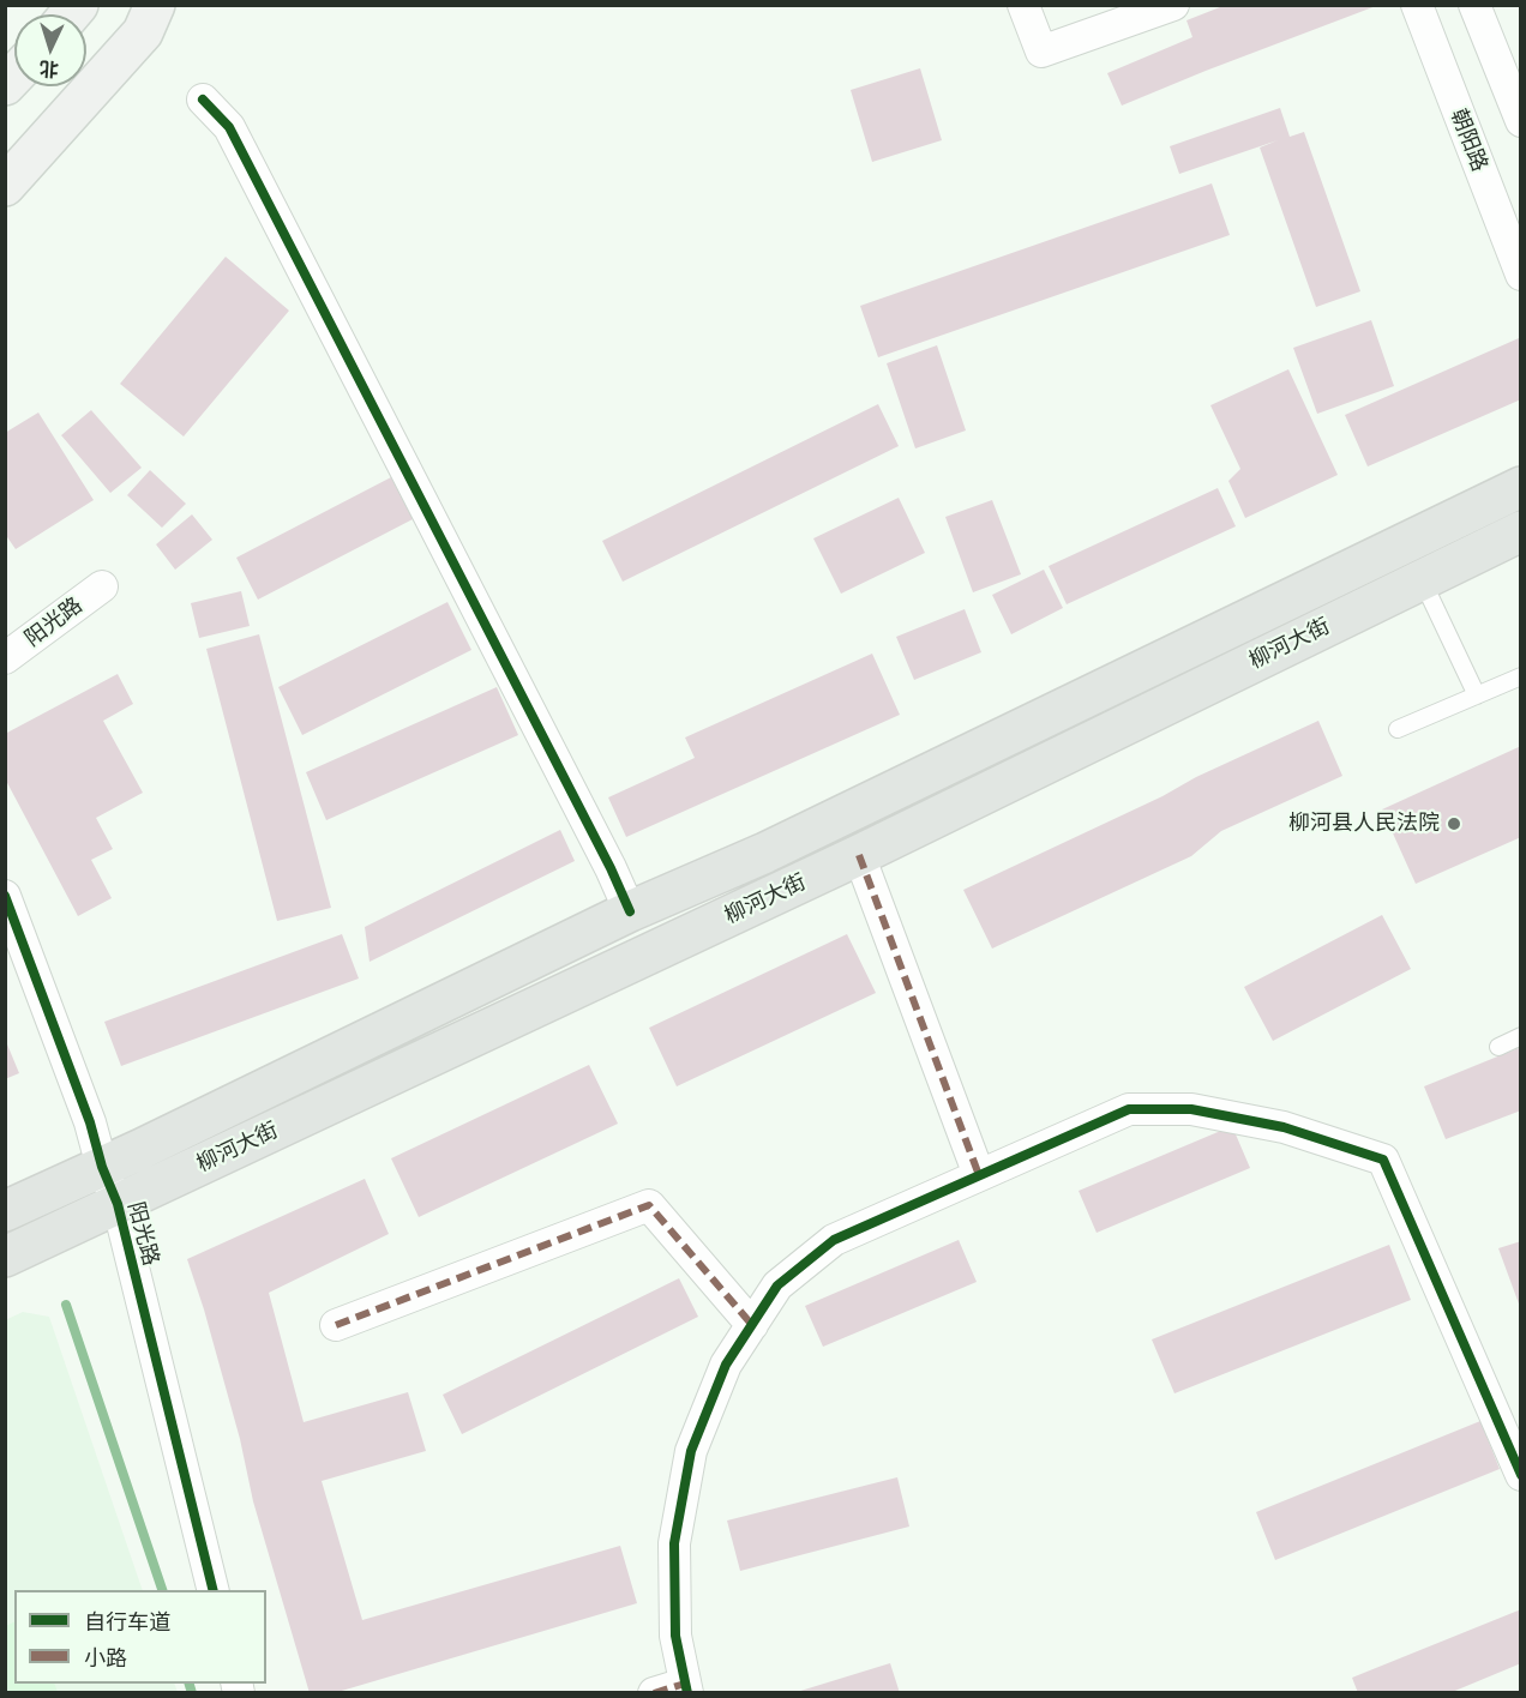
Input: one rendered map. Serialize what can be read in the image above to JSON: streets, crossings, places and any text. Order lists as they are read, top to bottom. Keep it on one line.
{"streets":{"main road":["柳河大街"],"street":["朝阳路","阳光路"]},"crossings":[["阳光路","柳河大街"]],"places":["柳河县人民法院"],"legend":["自行车道","小路"],"north":"bottom"}
